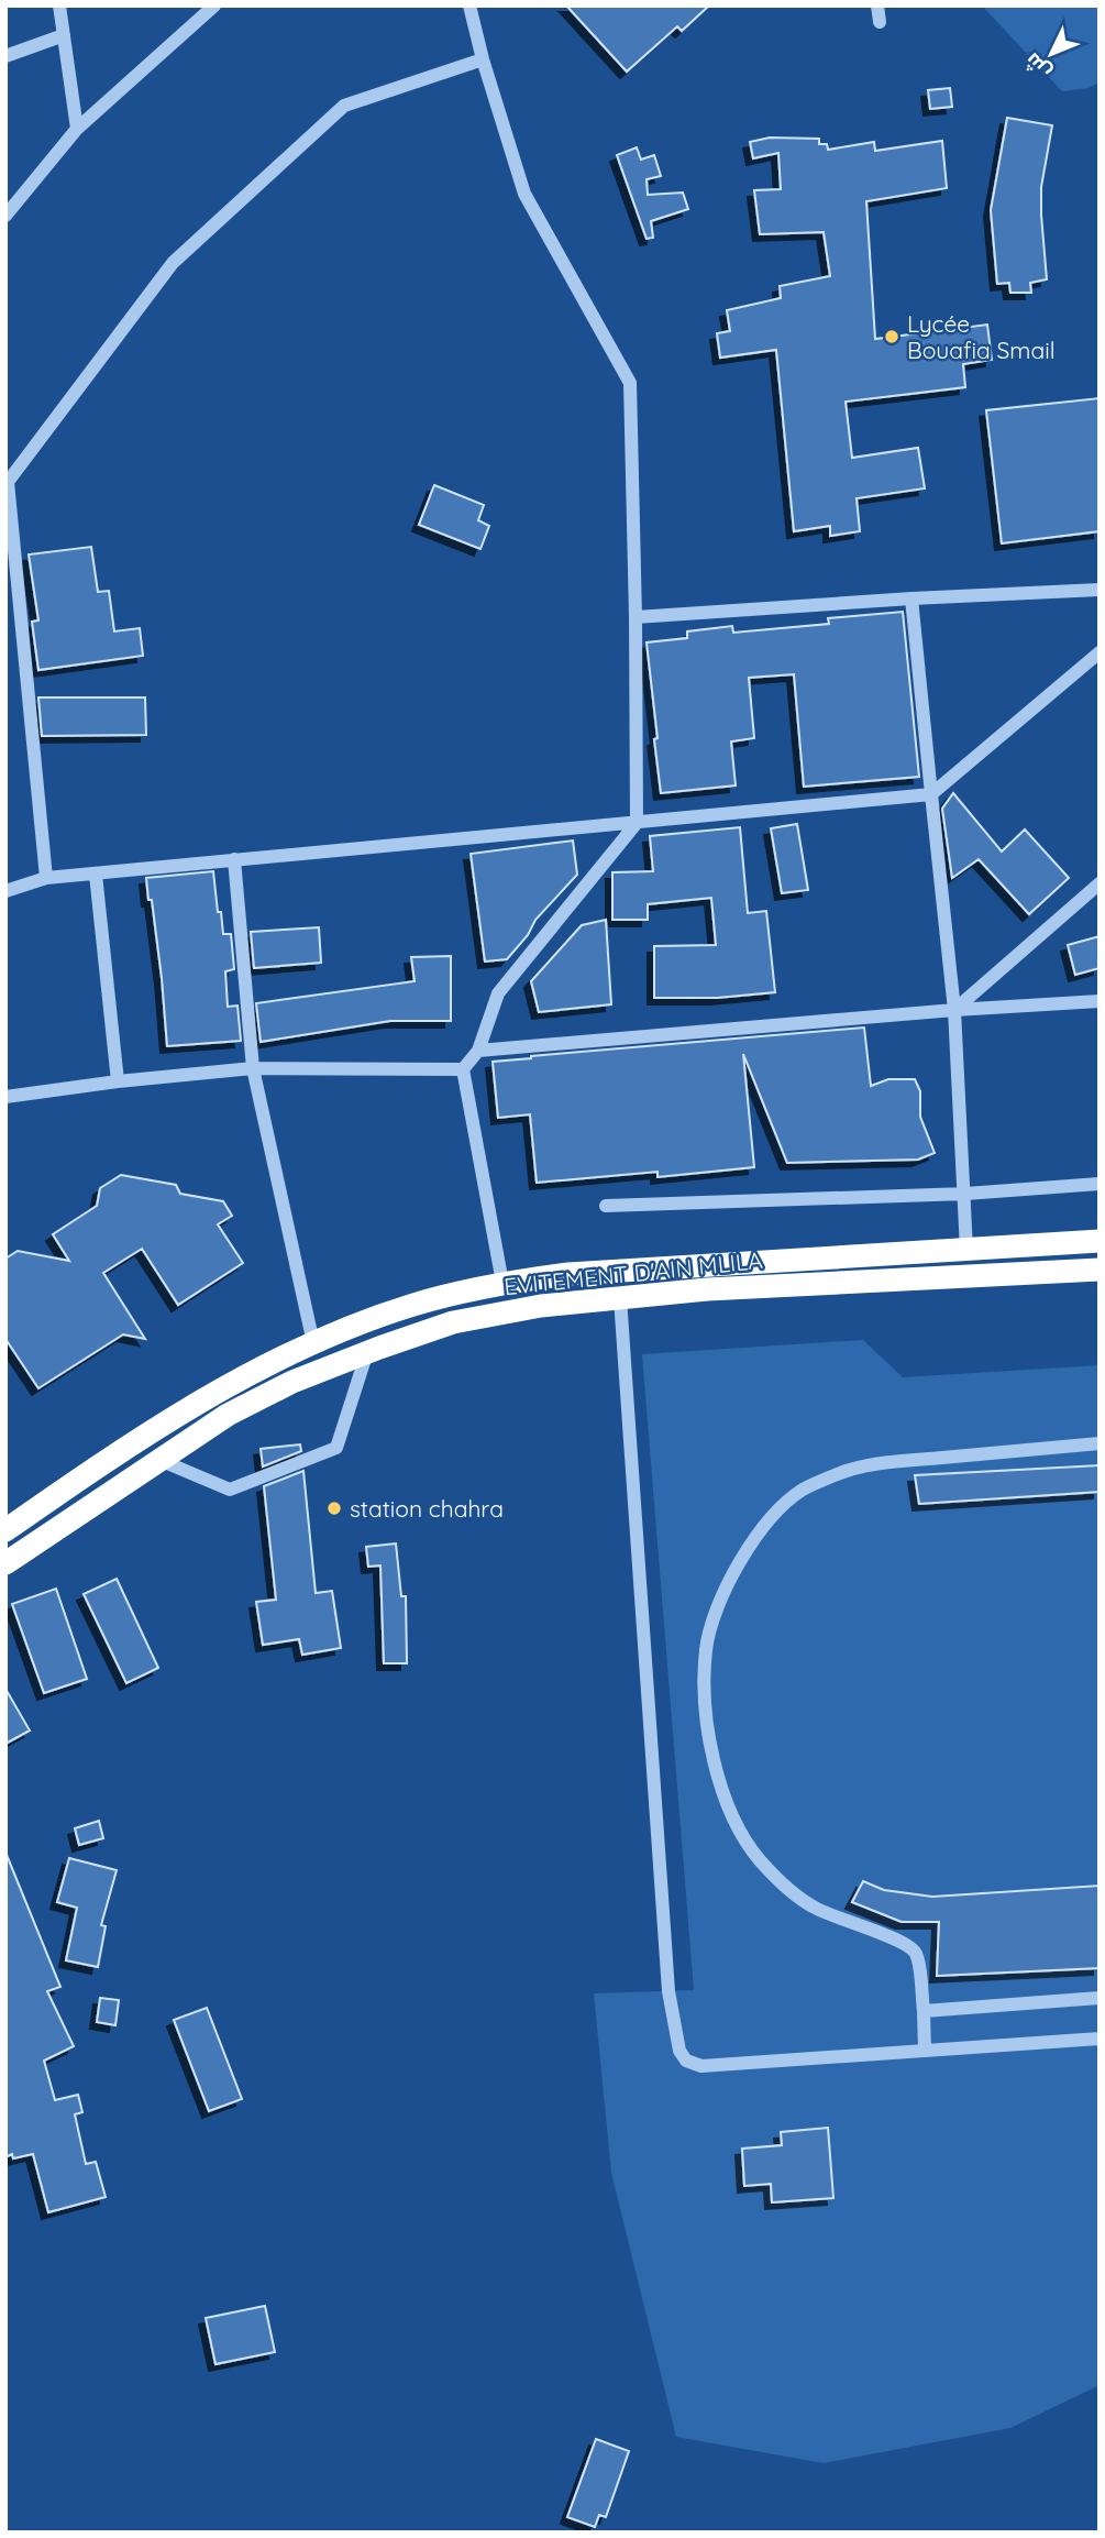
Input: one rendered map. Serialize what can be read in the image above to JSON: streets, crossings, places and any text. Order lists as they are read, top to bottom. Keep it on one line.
{"streets":{"highway":["EVITEMENT D'AIN MLILA"]},"places":["Lycée Bouafia Smail","station chahra"],"north":"bottom left"}
